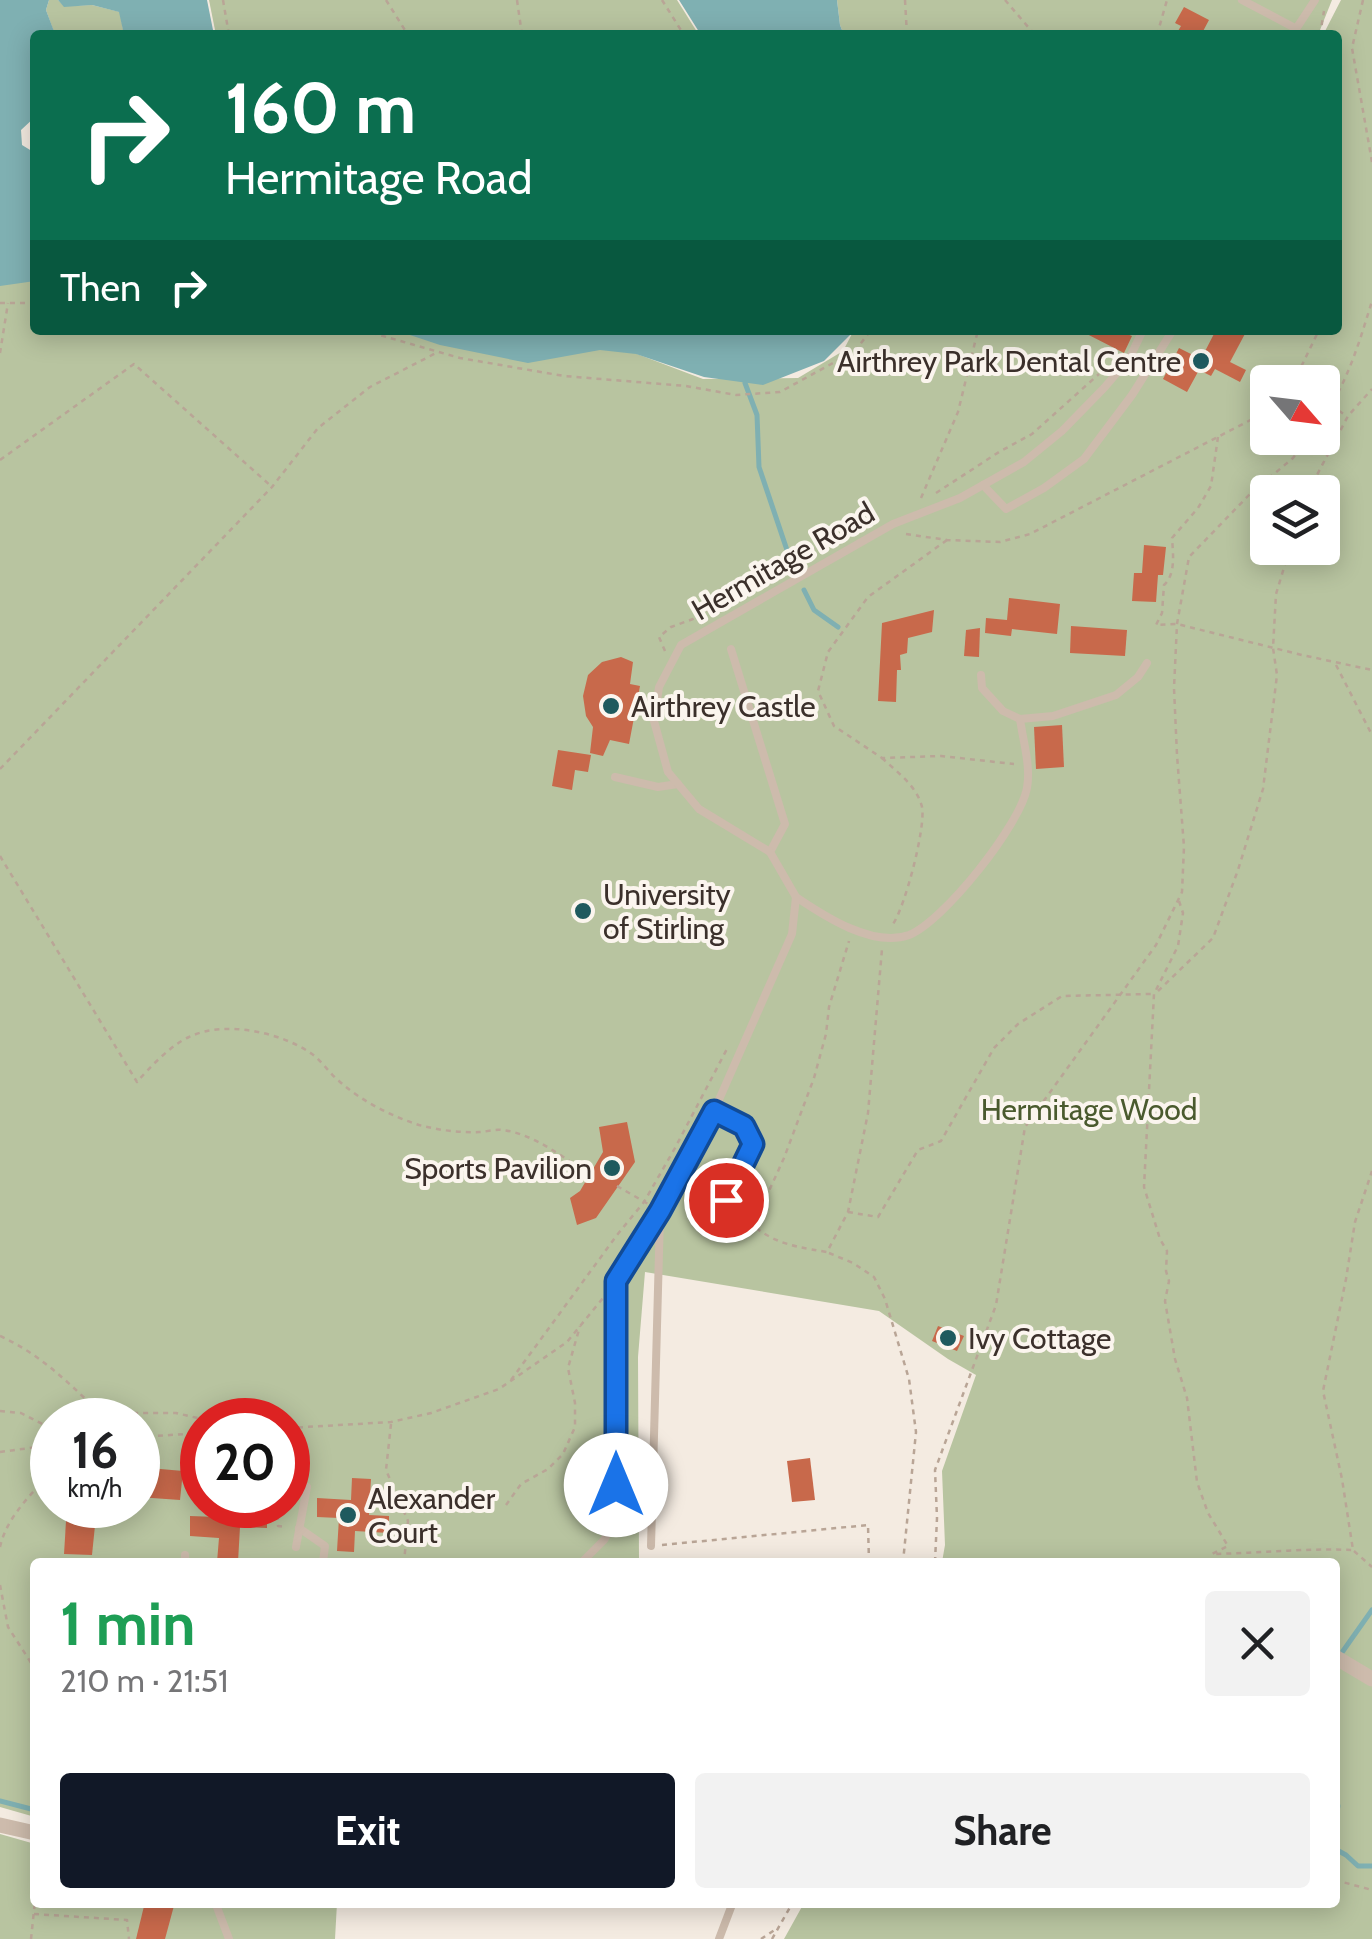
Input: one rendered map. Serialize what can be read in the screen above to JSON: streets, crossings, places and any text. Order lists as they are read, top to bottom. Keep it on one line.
{"streets":{"lane":["Hermitage Road"]},"parks":["Hermitage Wood"],"places":["Airthrey Park Dental Centre","Airthrey Castle","University of Stirling","Sports Pavilion","Ivy Cottage","Alexander Court"],"north":"bottom right","page":{"turn":["160 m","Hermitage Road"],"then":"Then","speed":"16 km/h","limit":"20","heading":["1 min","210 m · 21:51"],"buttons":["Exit","Share"]}}
